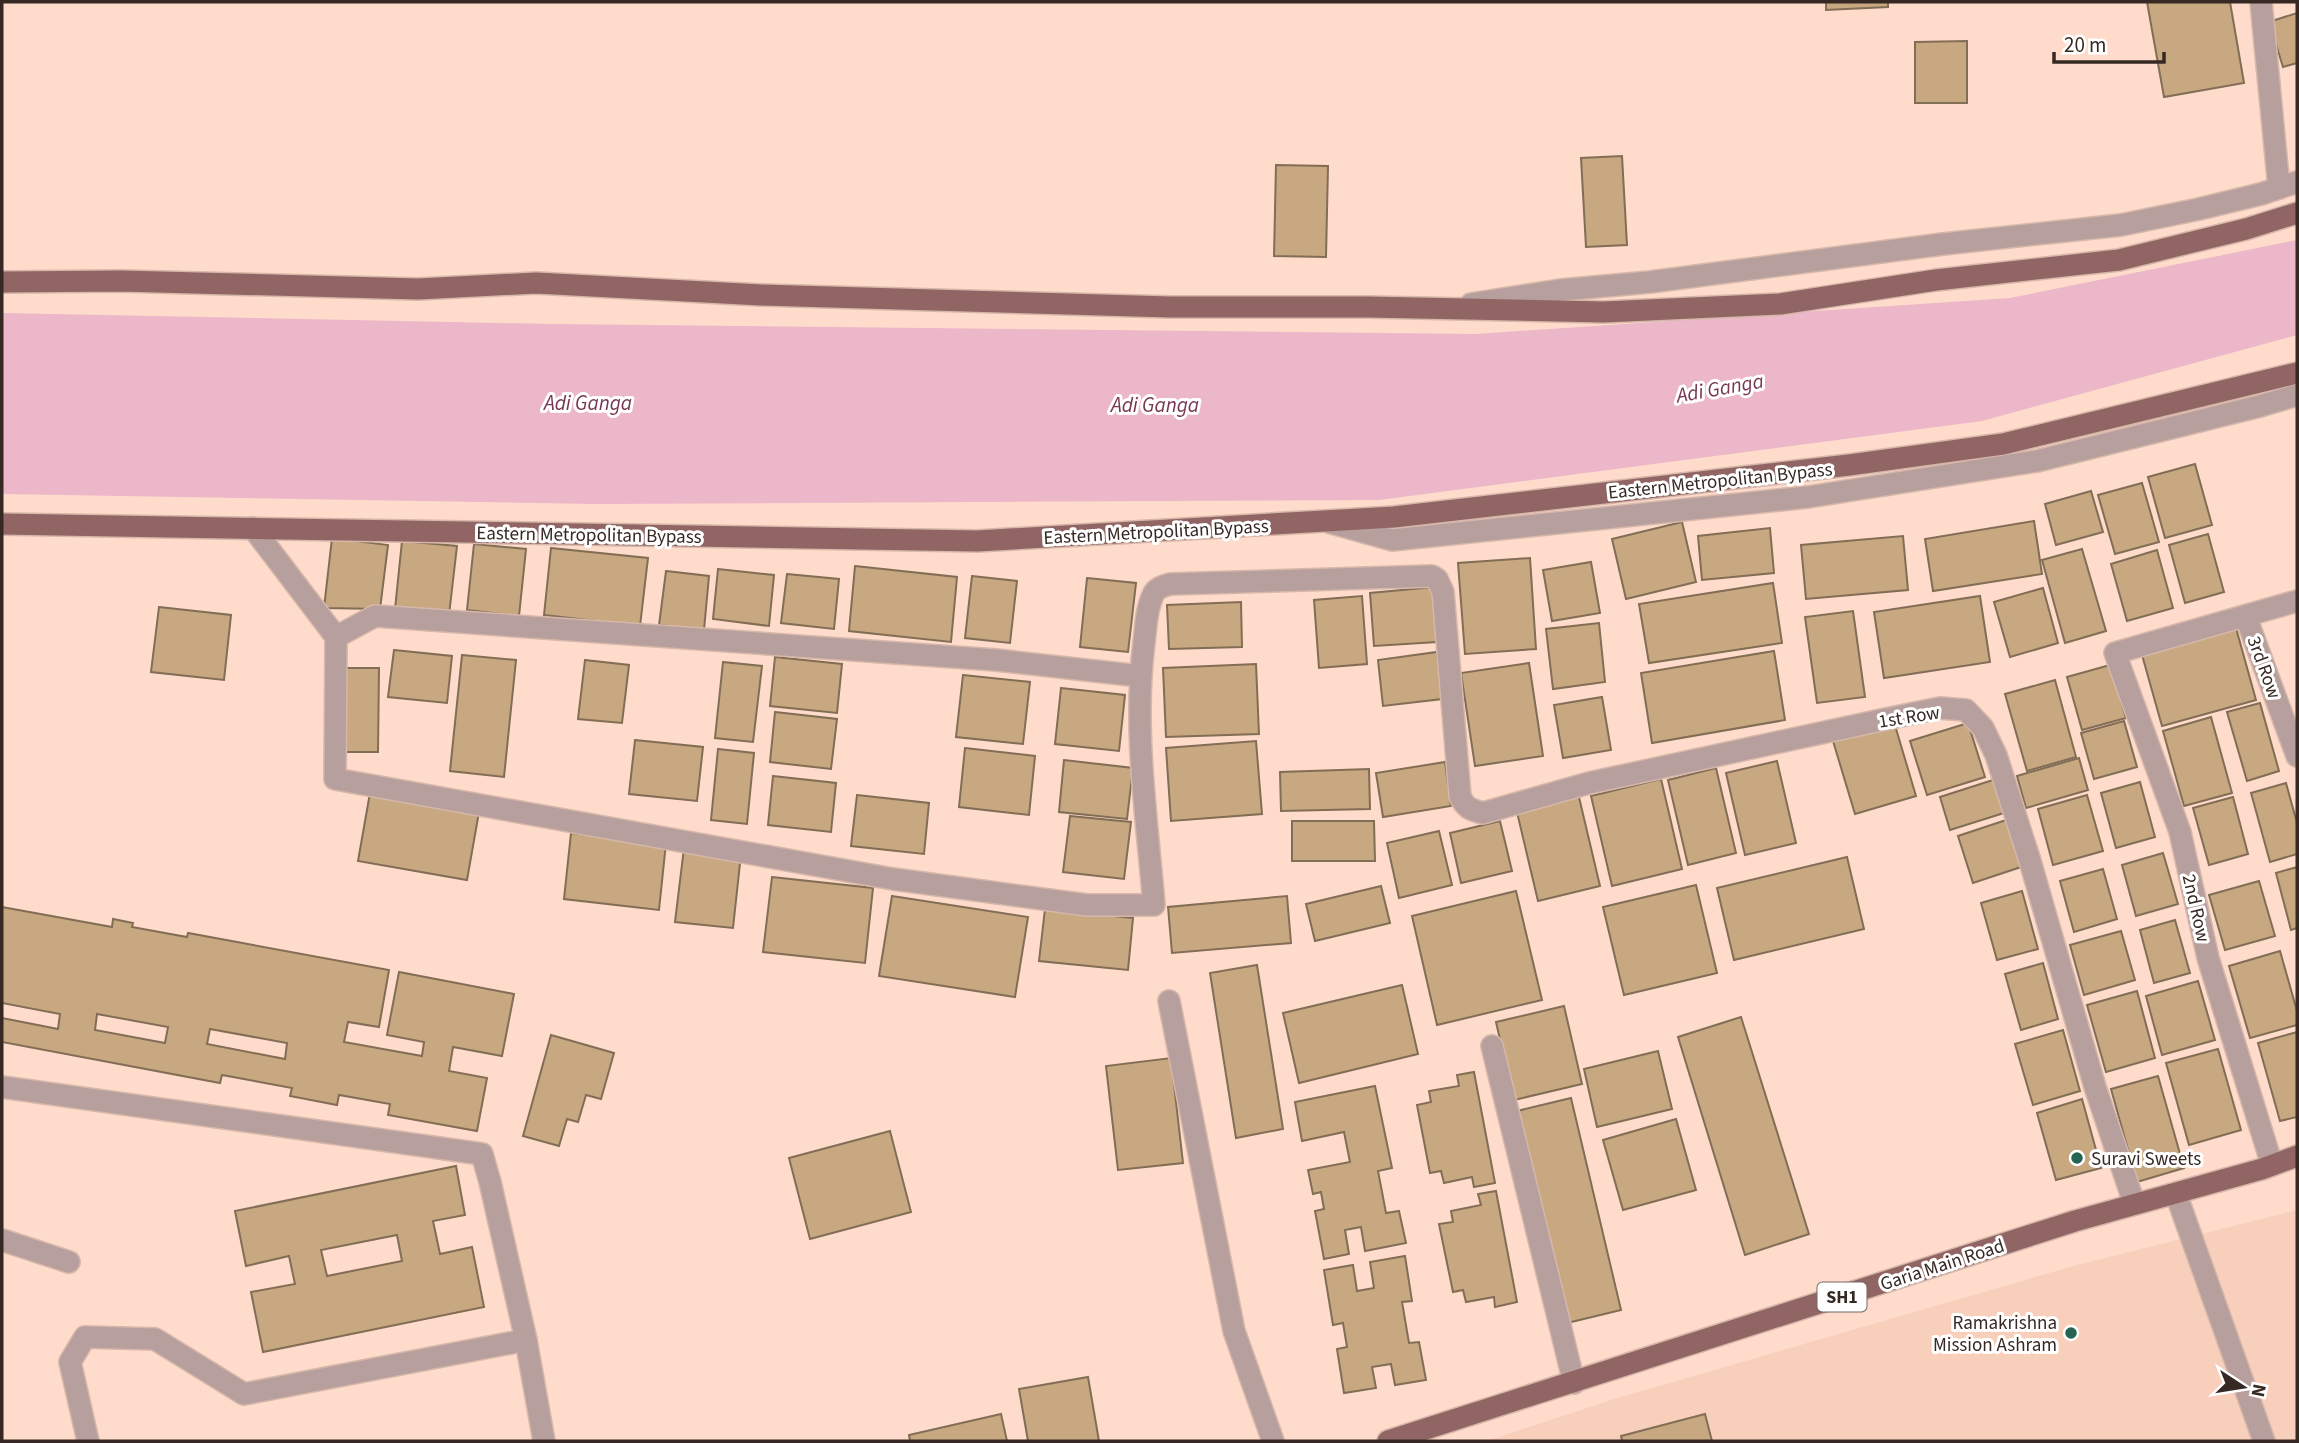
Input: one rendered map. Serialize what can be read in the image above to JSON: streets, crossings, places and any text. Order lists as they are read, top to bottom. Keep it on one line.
{"streets":{"main road":["Eastern Metropolitan Bypass","Garia Main Road","SH1"],"street":["3rd Row","1st Row","2nd Row"]},"crossings":[["3rd Row","2nd Row"],["1st Row","Garia Main Road"],["2nd Row","Garia Main Road"]],"water":["Adi Ganga"],"places":["Suravi Sweets","Ramakrishna Mission Ashram"],"scale_bar":"20 m","north":"right"}
